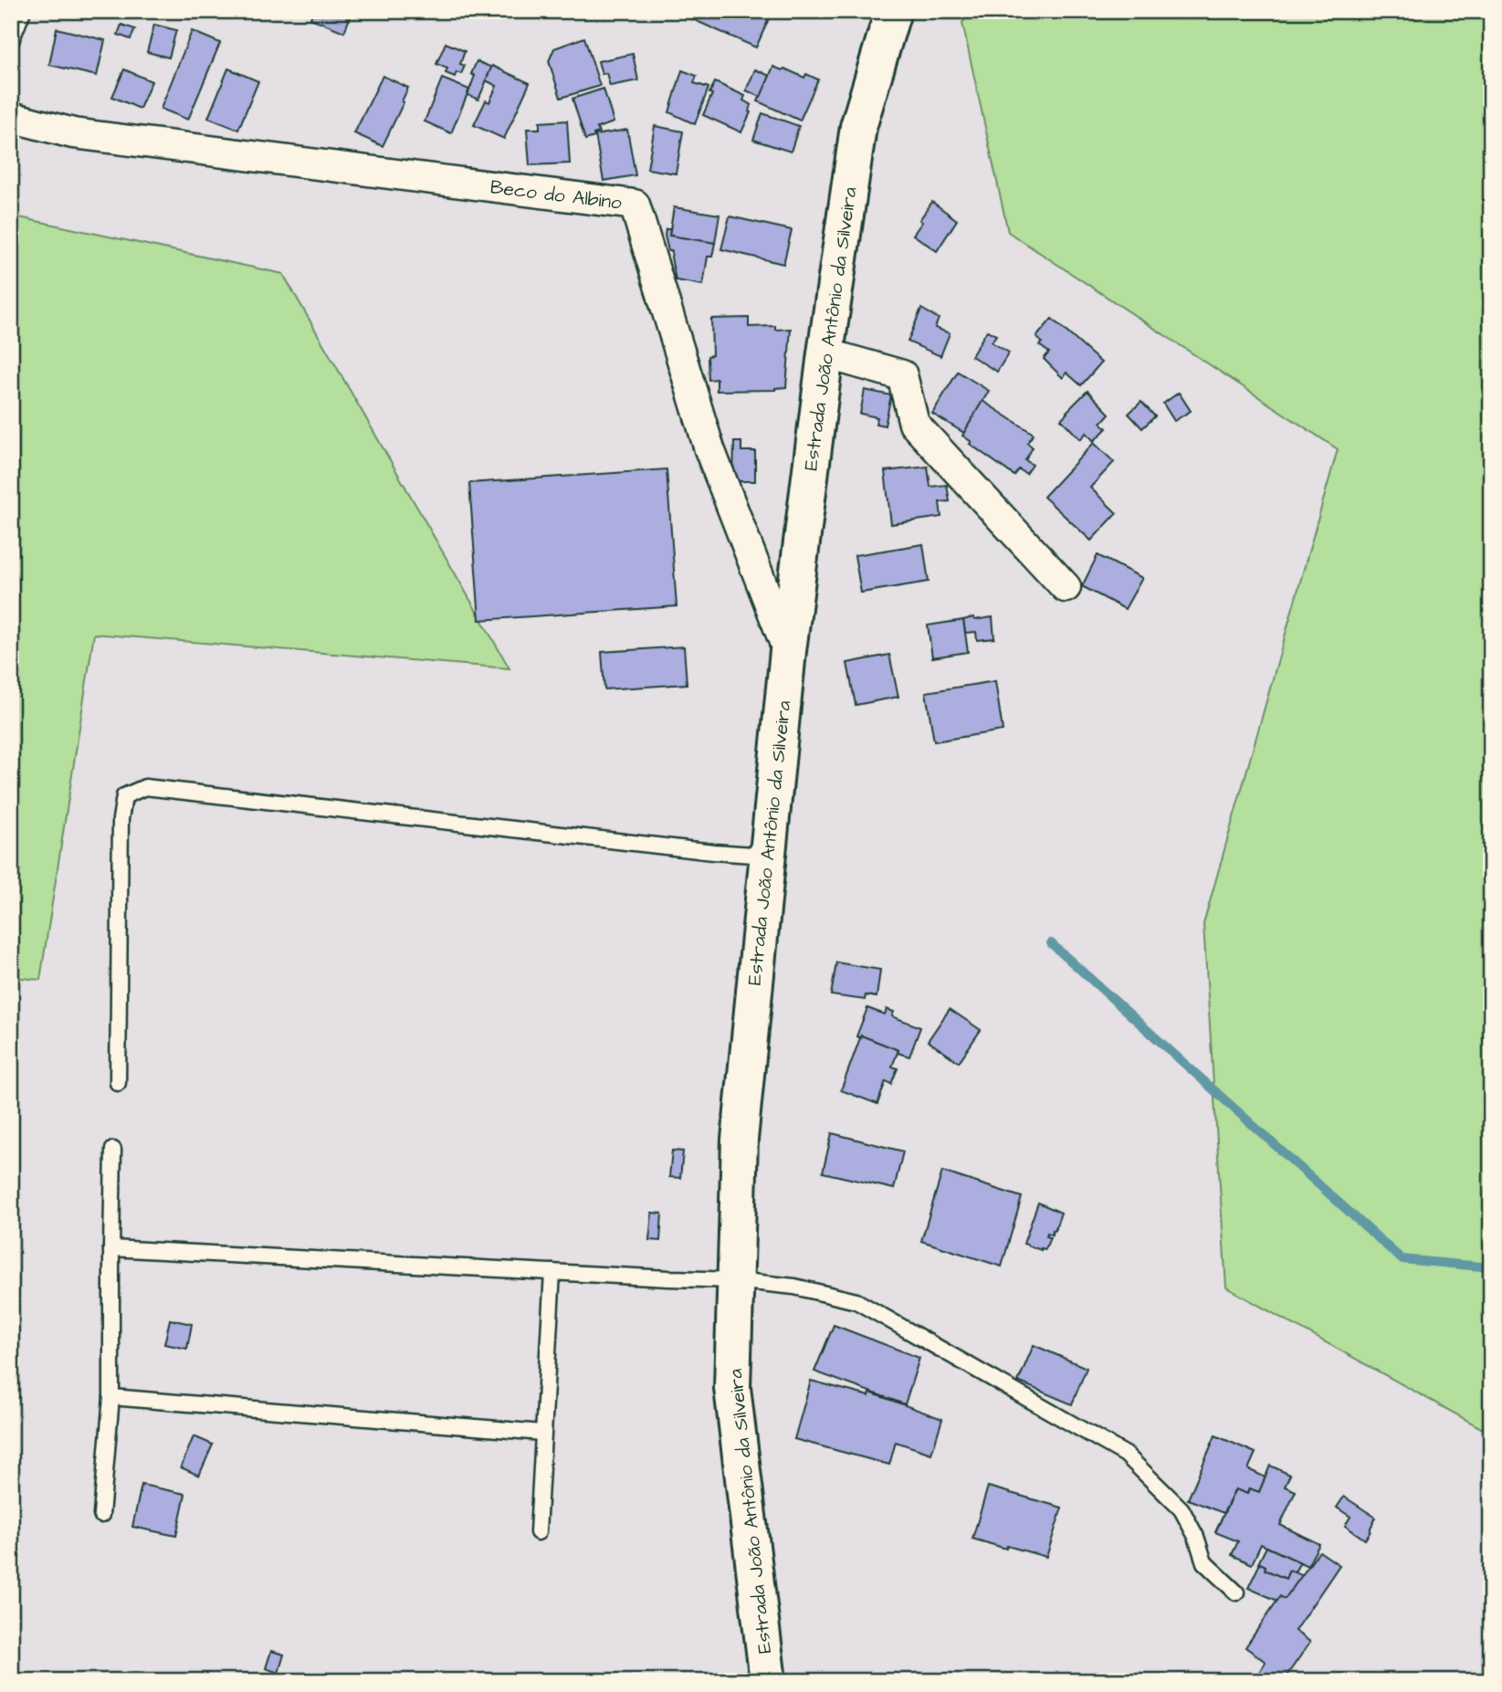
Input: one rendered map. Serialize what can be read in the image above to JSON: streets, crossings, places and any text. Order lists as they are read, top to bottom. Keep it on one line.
{"streets":{"main road":["Estrada João Antônio da Silveira"],"street":["Beco do Albino"]},"crossings":[["Beco do Albino","Estrada João Antônio da Silveira"]]}
